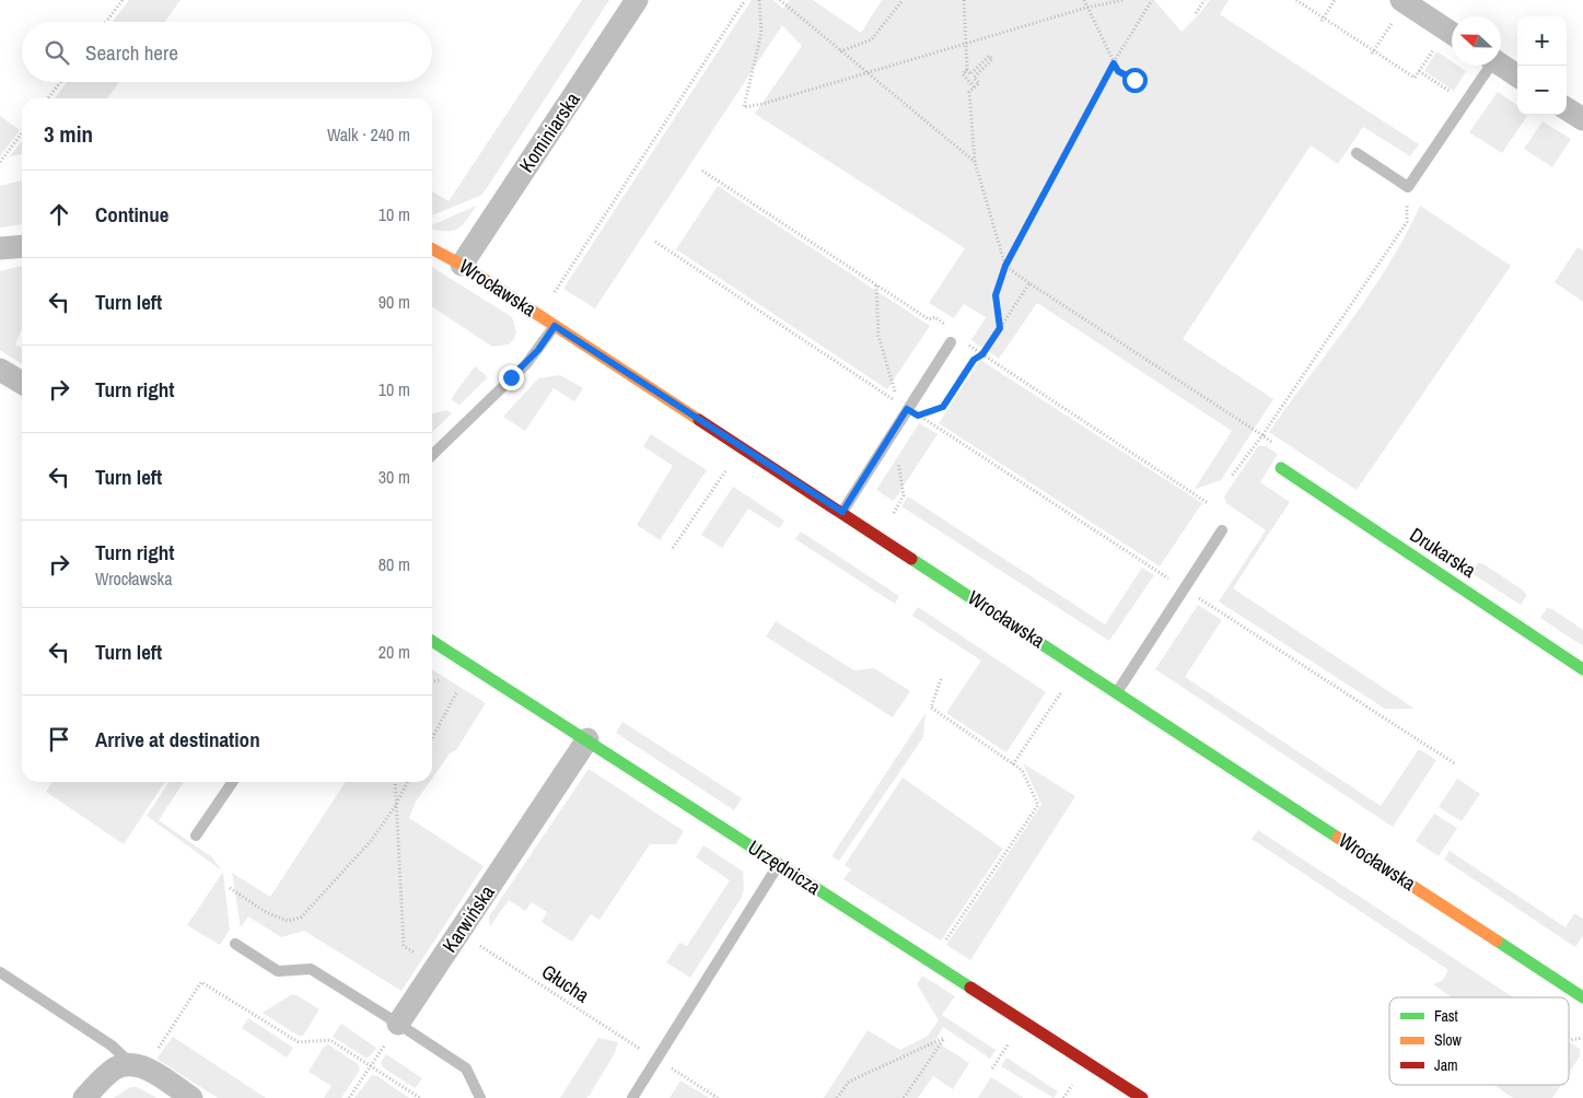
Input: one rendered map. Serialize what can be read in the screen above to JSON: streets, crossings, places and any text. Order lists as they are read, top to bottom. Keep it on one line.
{"streets":{"street":["Kominiarska","Wrocławska","Drukarska","Urzędnicza","Karwińska"],"path":["Głucha"]},"crossings":[["Kominiarska","Wrocławska"],["Urzędnicza","Karwińska"],["Karwińska","Głucha"]],"legend":["Fast","Slow","Jam"],"north":"left","page":{"map_buttons":["+","−"],"search":"Search here","heading":["3 min","Walk · 240 m"],"list":[["Continue","10 m"],["Turn left","90 m"],["Turn right","10 m"],["Turn left","30 m"],["Turn right","Wrocławska","80 m"],["Turn left","20 m"],"Arrive at destination"]}}
